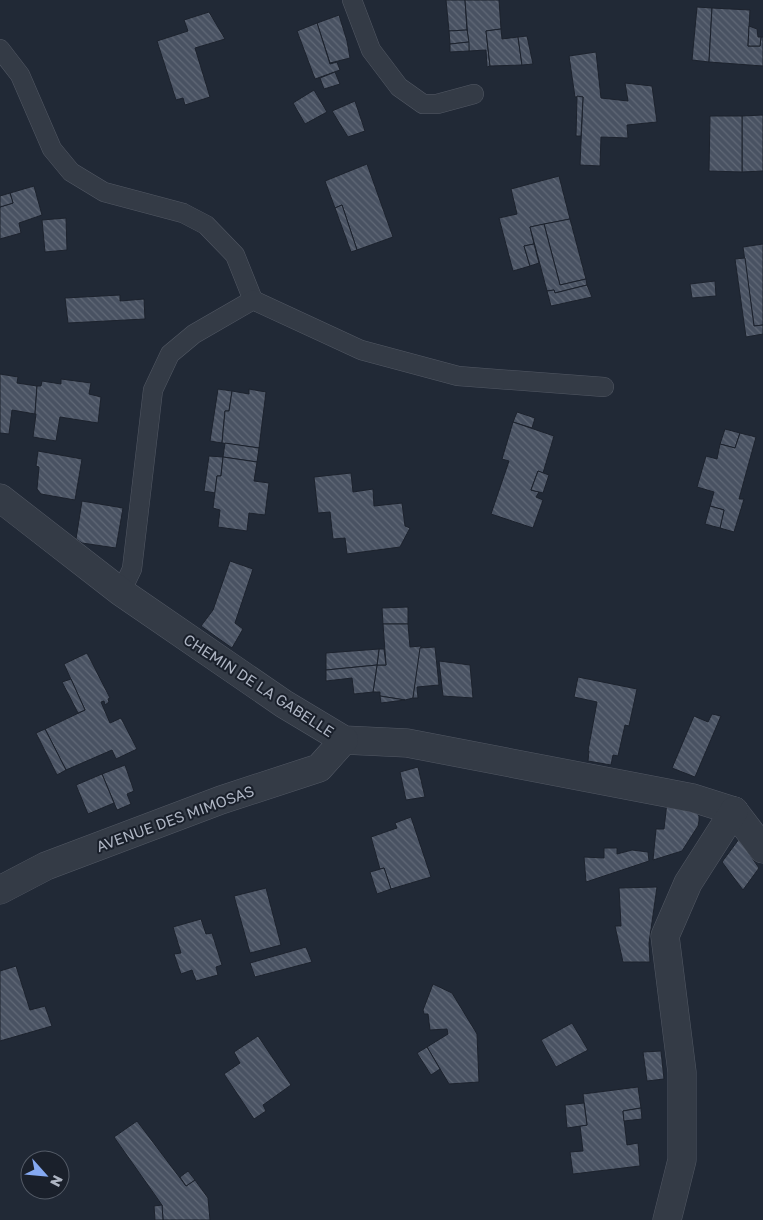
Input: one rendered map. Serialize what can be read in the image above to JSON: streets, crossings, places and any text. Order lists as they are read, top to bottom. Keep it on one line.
{"streets":{"street":["CHEMIN DE LA GABELLE","AVENUE DES MIMOSAS"]},"crossings":[["CHEMIN DE LA GABELLE","AVENUE DES MIMOSAS"]],"north":"bottom right"}
